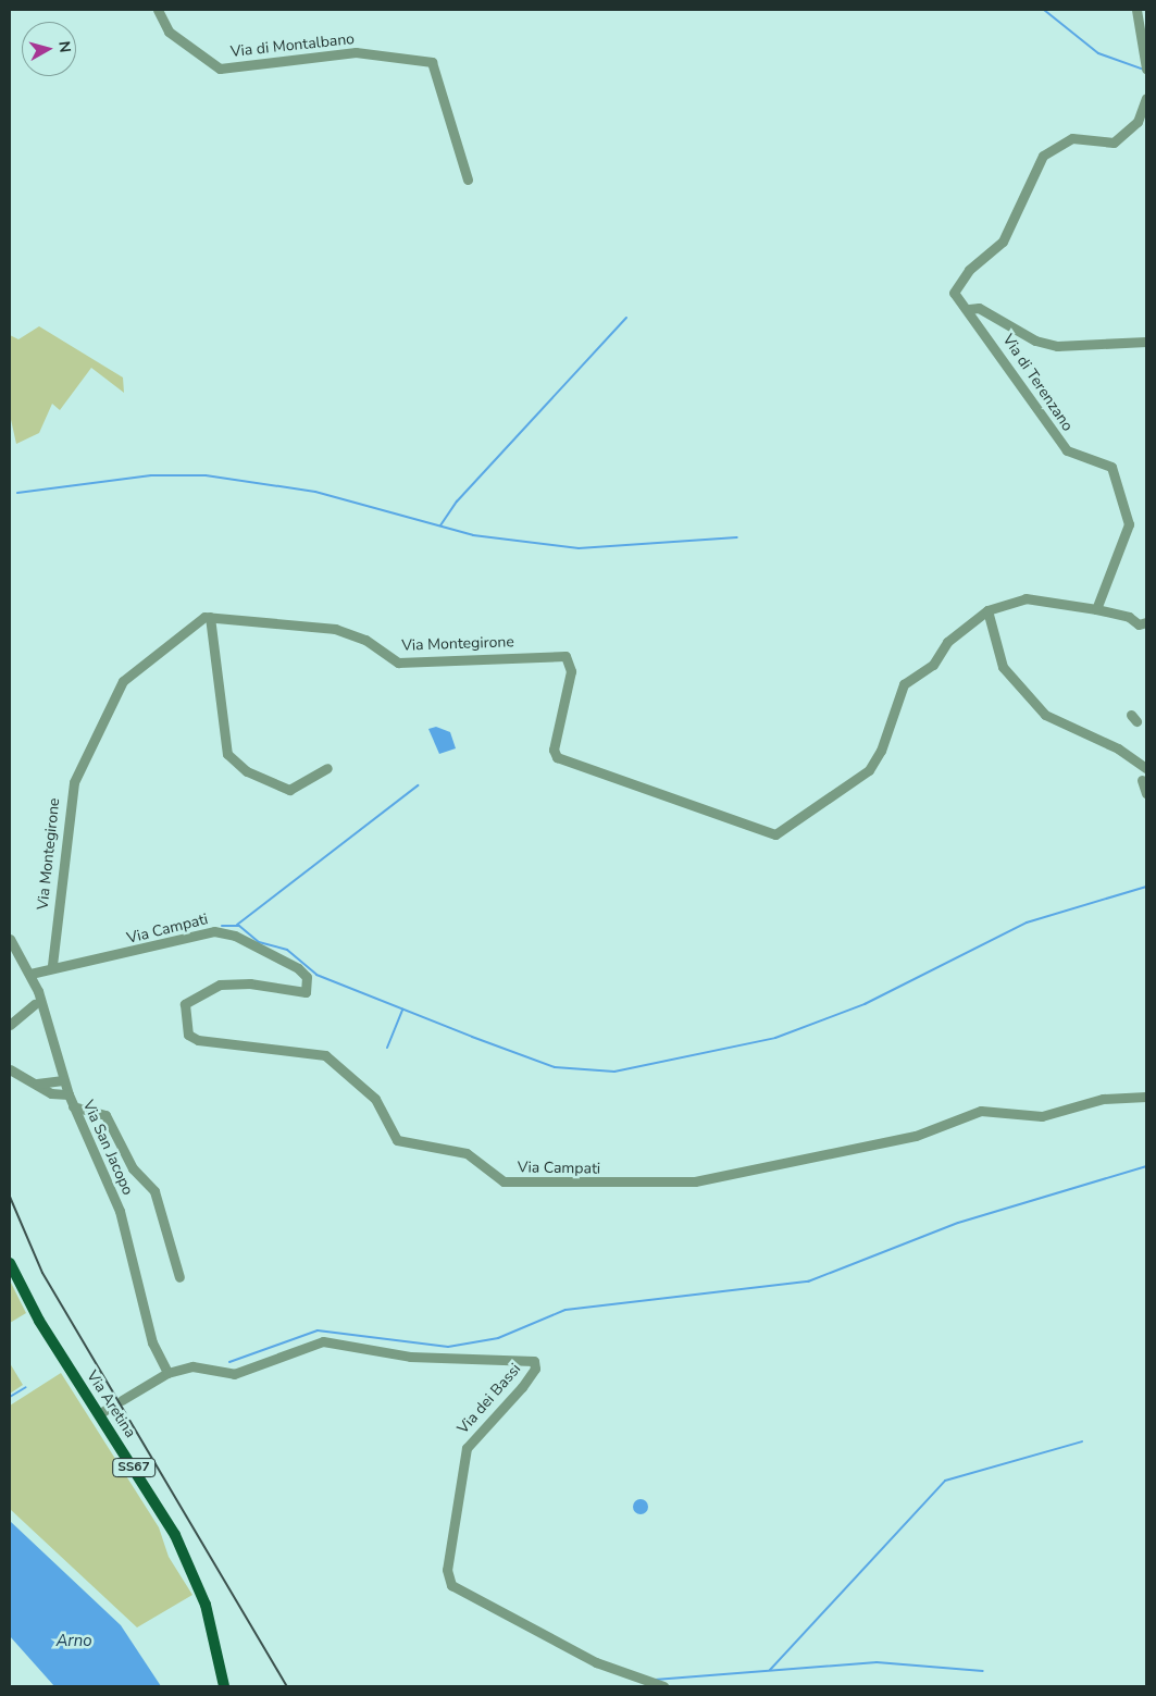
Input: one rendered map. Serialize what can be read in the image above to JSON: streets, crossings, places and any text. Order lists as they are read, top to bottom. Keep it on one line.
{"streets":{"main road":["Via Aretina","SS67"],"street":["Via di Montalbano","Via di Terenzano","Via Montegirone","Via Campati","Via San Jacopo","Via dei Bassi"]},"crossings":[["Via Montegirone","Via Campati"],["Via Campati","Via San Jacopo"],["Via San Jacopo","Via dei Bassi"]],"water":["Arno"],"north":"right"}
